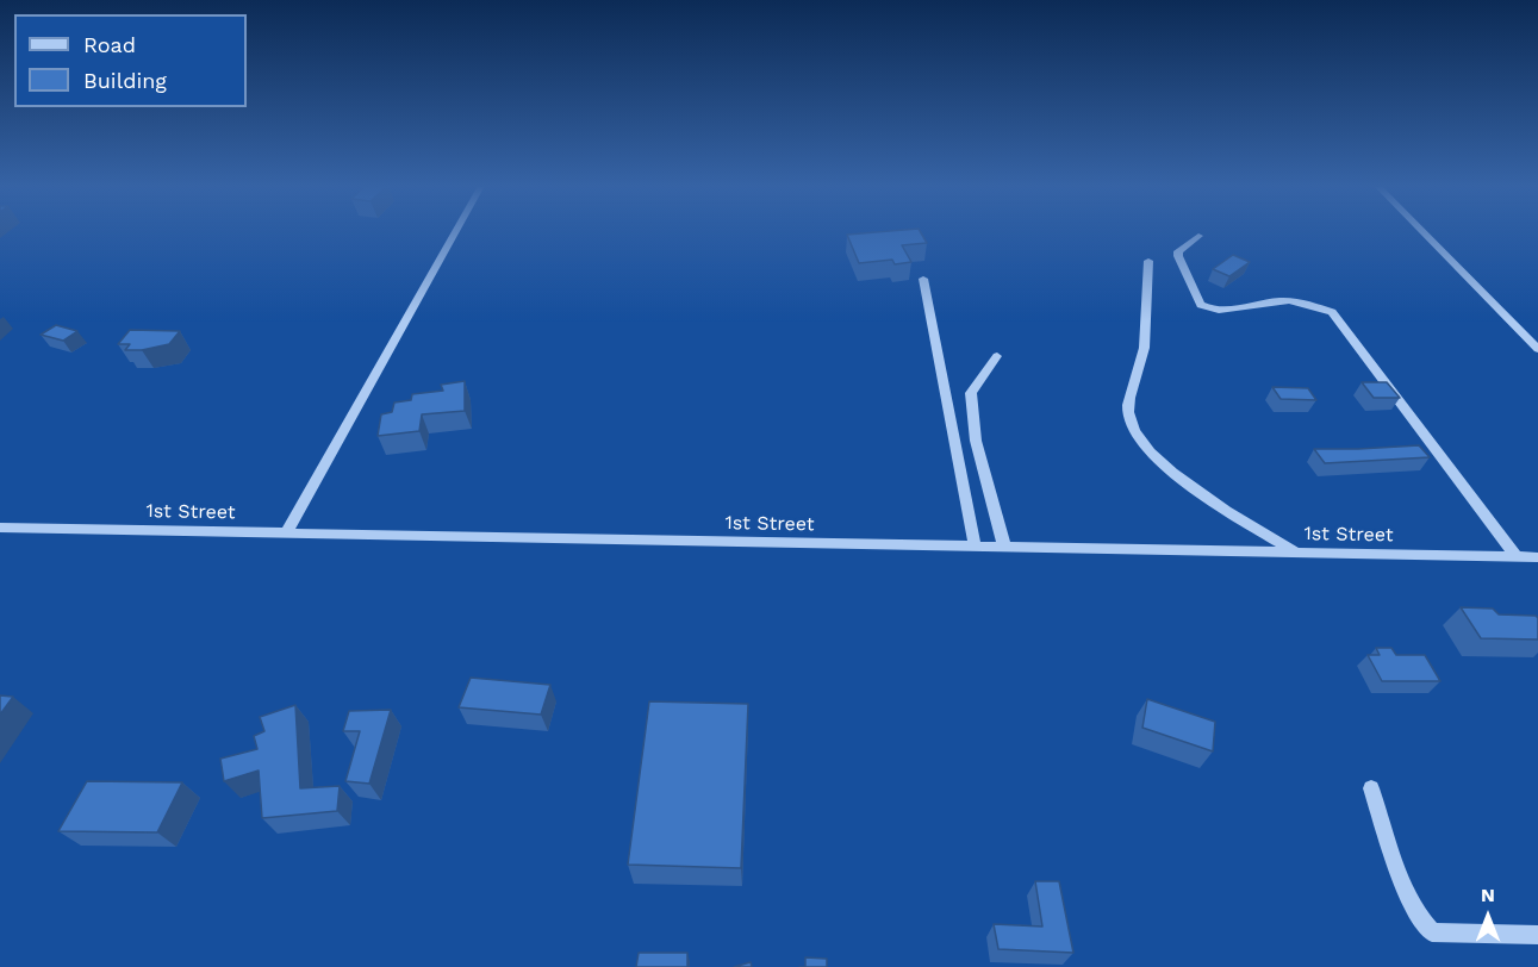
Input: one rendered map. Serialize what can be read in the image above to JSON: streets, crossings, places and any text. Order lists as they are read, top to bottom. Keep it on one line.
{"streets":{"street":["1st Street"]},"legend":["Road","Building"],"north":"top"}
